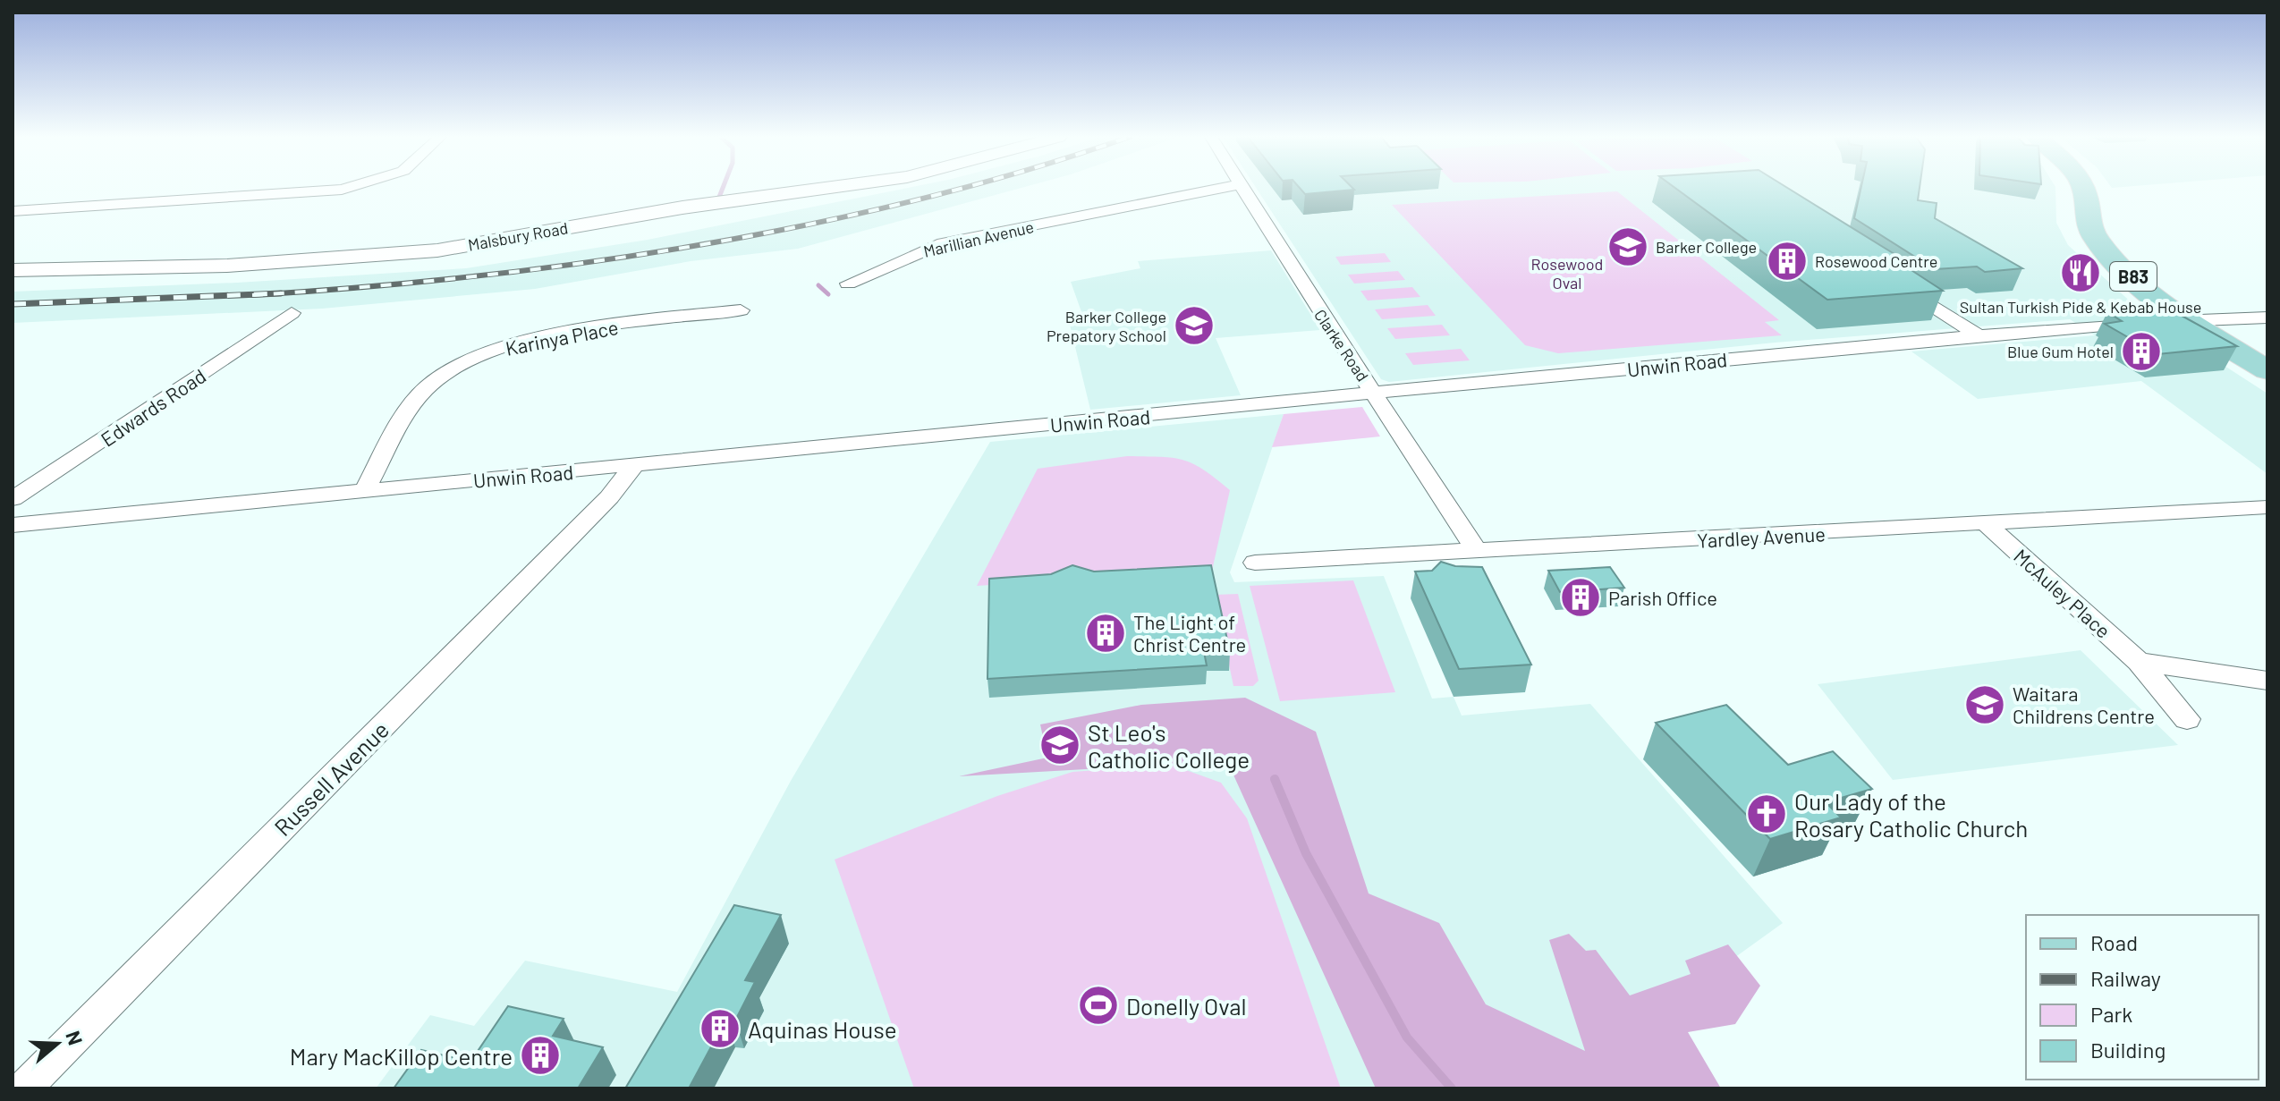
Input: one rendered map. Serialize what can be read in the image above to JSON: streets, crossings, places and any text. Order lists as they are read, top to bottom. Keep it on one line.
{"streets":{"main road":["B83"],"street":["Malsbury Road","Marillian Avenue","Karinya Place","Clarke Road","Unwin Road","Edwards Road","Yardley Avenue","McAuley Place","Russell Avenue"]},"crossings":[["B83","Unwin Road"],["Karinya Place","Unwin Road"],["Clarke Road","Unwin Road"],["Clarke Road","Yardley Avenue"],["Unwin Road","Russell Avenue"],["Yardley Avenue","McAuley Place"]],"parks":["Rosewood Oval"],"places":{"school or university":["Barker College","Barker College Prepatory School","Waitara Childrens Centre","St Leo's Catholic College"],"building":["Rosewood Centre","Blue Gum Hotel","Parish Office","The Light of Christ Centre","Aquinas House","Mary MacKillop Centre"],"restaurant":["Sultan Turkish Pide & Kebab House"],"church":["Our Lady of the Rosary Catholic Church"],"sports":["Donelly Oval"]},"legend":["Road","Railway","Park","Building"],"north":"right"}
